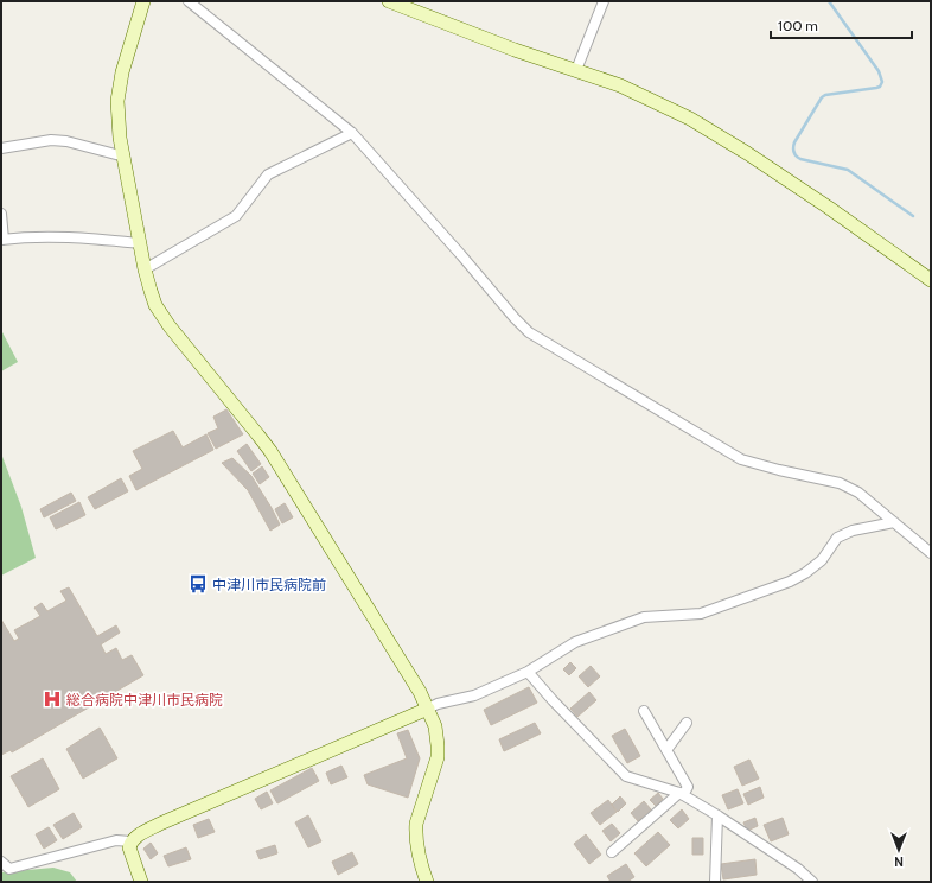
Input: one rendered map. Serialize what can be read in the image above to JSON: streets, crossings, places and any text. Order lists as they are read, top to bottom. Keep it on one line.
{"places":{"bus stop":["中津川市民病院前"],"hospital":["総合病院中津川市民病院"]},"scale_bar":"100 m","north":"bottom"}
